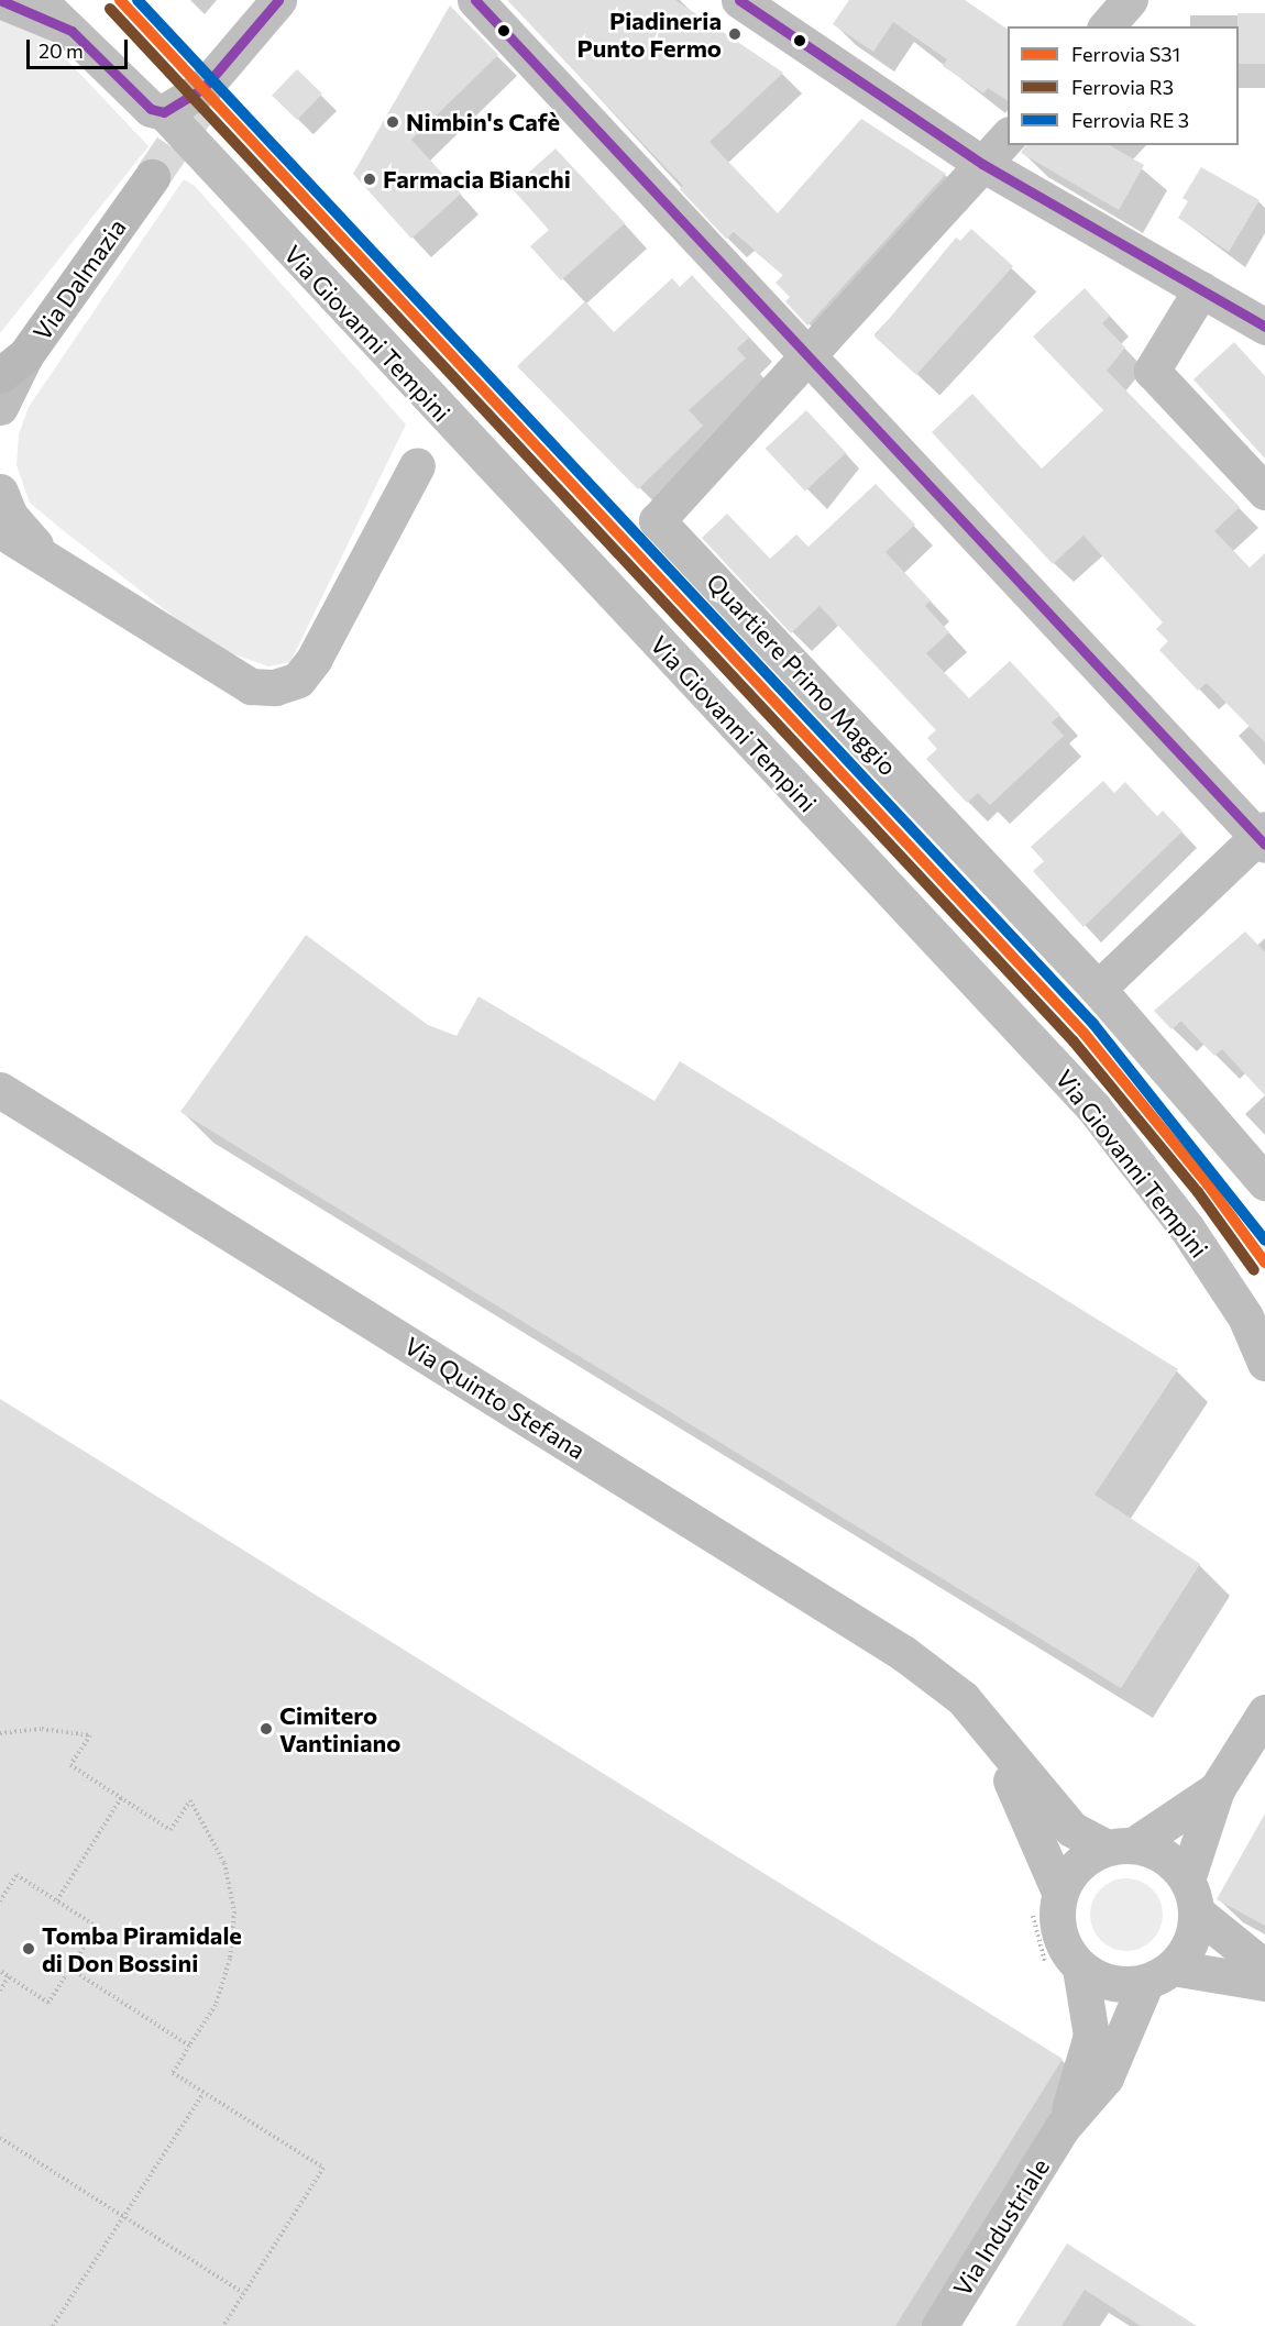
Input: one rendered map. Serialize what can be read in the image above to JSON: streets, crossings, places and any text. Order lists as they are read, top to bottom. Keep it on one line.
{"streets":{"main road":["Via Dalmazia"],"street":["Via Giovanni Tempini","Quartiere Primo Maggio","Via Quinto Stefana","Via Industriale"]},"crossings":[["Via Quinto Stefana","Via Industriale"]],"places":["Piadineria Punto Fermo","Nimbin's Cafè","Farmacia Bianchi","Cimitero Vantiniano","Tomba Piramidale di Don Bossini"],"lines":["rail line S31","rail line R3"],"legend":["Ferrovia S31","Ferrovia R3","Ferrovia RE 3"],"scale_bar":"20 m"}
